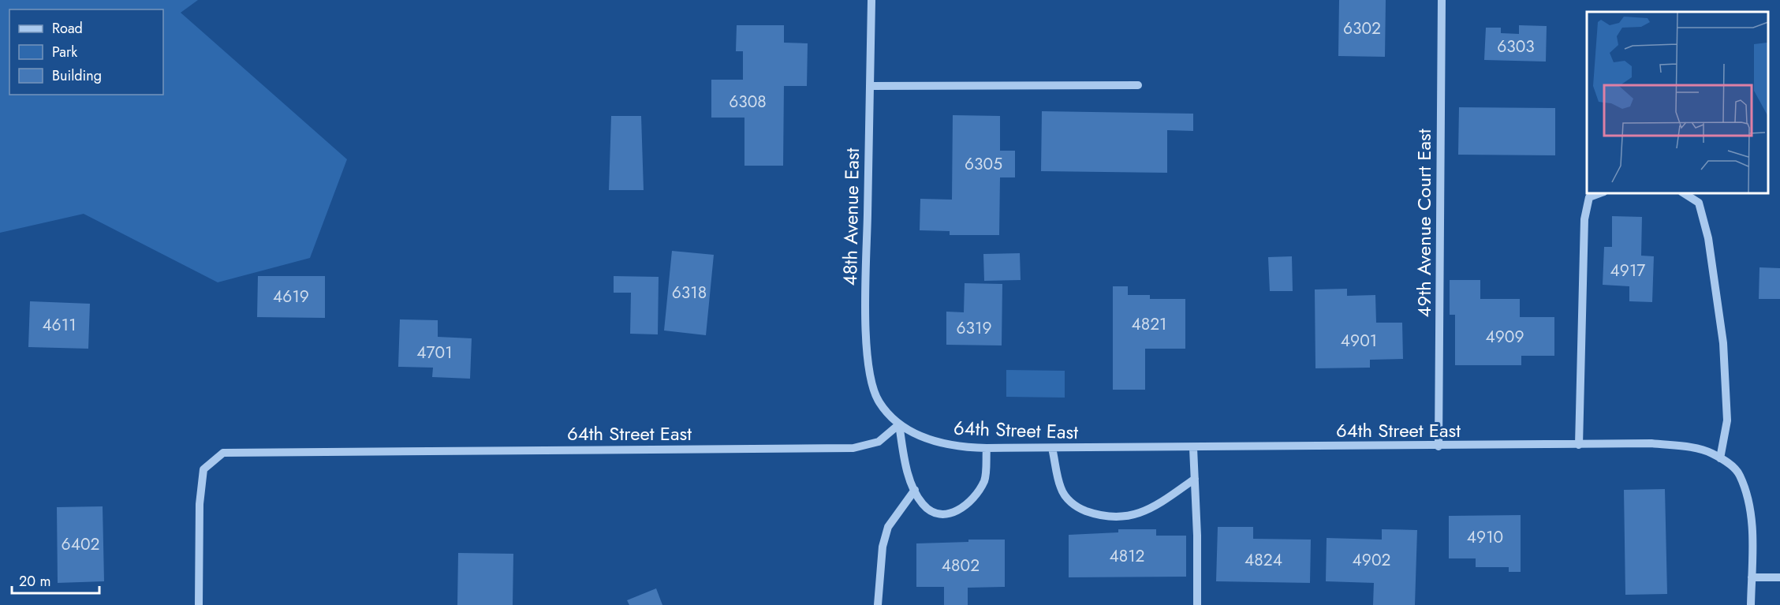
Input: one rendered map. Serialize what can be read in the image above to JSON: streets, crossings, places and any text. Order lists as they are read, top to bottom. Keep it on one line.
{"streets":{"street":["48th Avenue East","49th Avenue Court East","64th Street East"]},"crossings":[["48th Avenue East","64th Street East"],["49th Avenue Court East","64th Street East"]],"house_numbers":["6302","6303","6308","6305","4917","6318","4619","4821","4611","6319","4909","4901","4701","4910","6402","4812","4824","4902","4802"],"legend":["Road","Park","Building"],"scale_bar":"20 m"}
